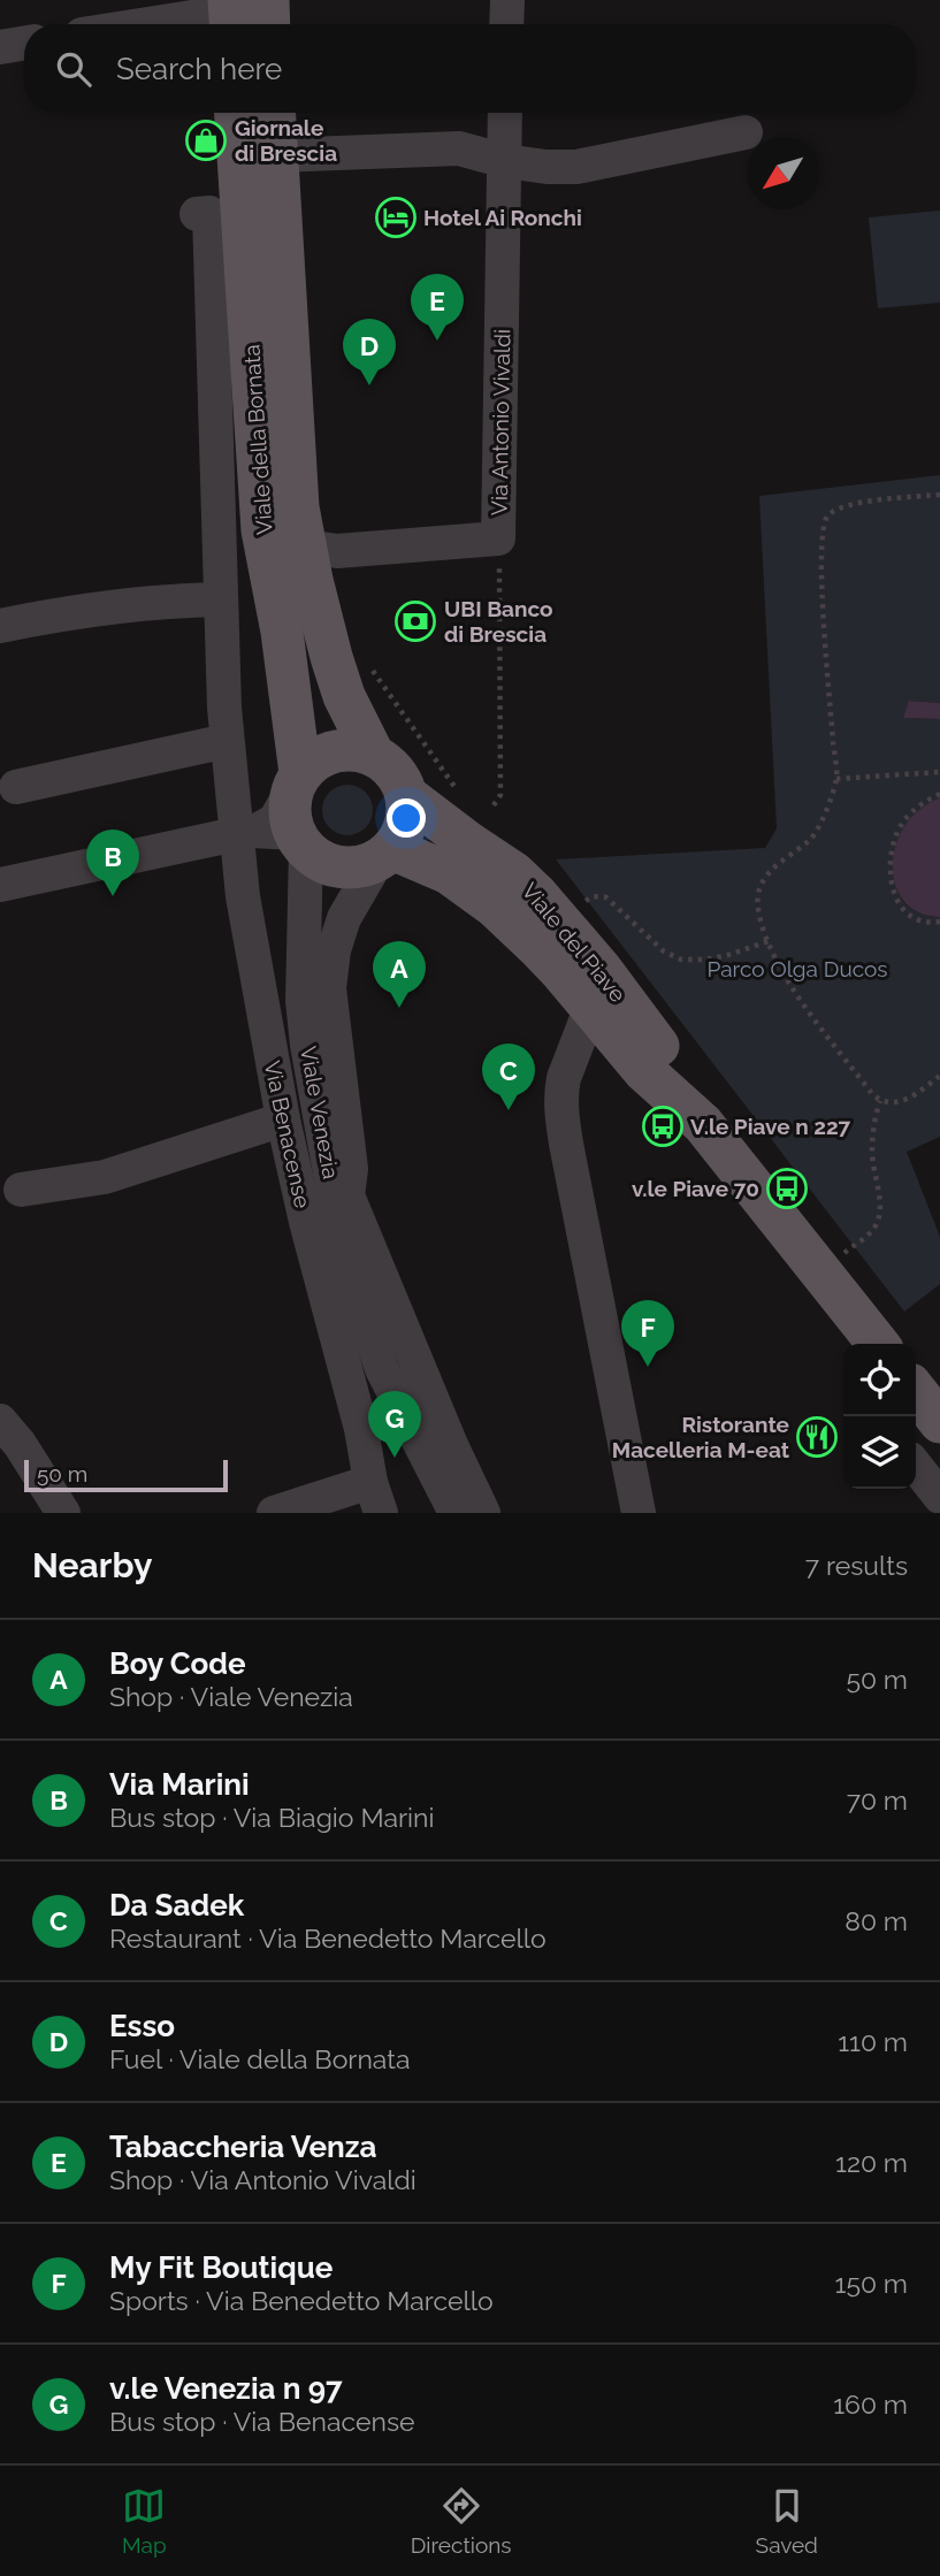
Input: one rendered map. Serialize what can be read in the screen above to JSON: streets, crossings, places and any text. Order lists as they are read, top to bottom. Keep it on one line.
{"streets":{"main road":["Viale della Bornata","Viale del Piave"],"street":["Via Antonio Vivaldi","Viale Venezia","Via Benacense"]},"crossings":[["Via Antonio Vivaldi","Viale della Bornata"],["Viale della Bornata","Viale del Piave"],["Viale della Bornata","Viale Venezia"],["Viale della Bornata","Via Benacense"],["Viale del Piave","Viale Venezia"],["Viale del Piave","Via Benacense"],["Viale Venezia","Via Benacense"]],"parks":["Parco Olga Ducos"],"places":{"shop":["Giornale di Brescia"],"hotel":["Hotel Ai Ronchi"],"bank":["UBI Banco di Brescia"],"bus stop":["V.le Piave n 227","v.le Piave 70"],"restaurant":["Ristorante Macelleria M-eat"]},"scale_bar":"50 m","north":"bottom left","page":{"search":"Search here","pins":["E","D","B","A","C","F","G"],"scale":"50 m","heading":["Nearby","7 results"],"list":[{"mark":"A","name":"Boy Code","note":"Shop · Viale Venezia","value":"50 m"},{"mark":"B","name":"Via Marini","note":"Bus stop · Via Biagio Marini","value":"70 m"},{"mark":"C","name":"Da Sadek","note":"Restaurant · Via Benedetto Marcello","value":"80 m"},{"mark":"D","name":"Esso","note":"Fuel · Viale della Bornata","value":"110 m"},{"mark":"E","name":"Tabaccheria Venza","note":"Shop · Via Antonio Vivaldi","value":"120 m"},{"mark":"F","name":"My Fit Boutique","note":"Sports · Via Benedetto Marcello","value":"150 m"},{"mark":"G","name":"v.le Venezia n 97","note":"Bus stop · Via Benacense","value":"160 m"}],"nav":["Map","Directions","Saved"]}}
